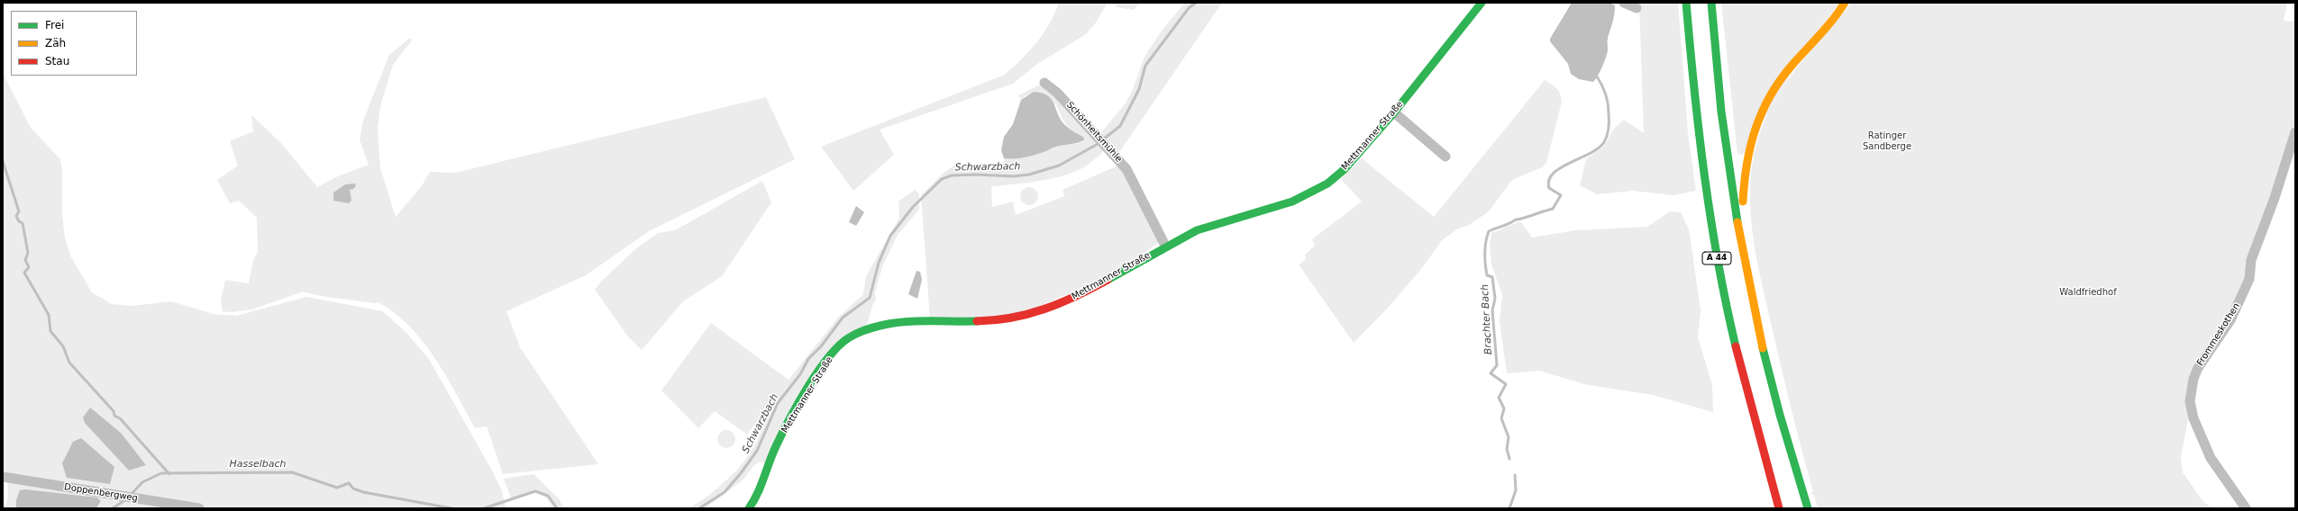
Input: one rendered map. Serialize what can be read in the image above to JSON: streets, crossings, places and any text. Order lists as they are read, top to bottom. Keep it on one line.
{"streets":{"main road":["Mettmanner Straße","A 44"],"street":["Schönheitsmühle","Frommeskothen","Doppenbergweg"]},"crossings":[["Schönheitsmühle","Mettmanner Straße"]],"water":["Schwarzbach","Brachter Bach","Hasselbach"],"parks":["Ratinger Sandberge","Waldfriedhof"],"legend":["Frei","Zäh","Stau"]}
